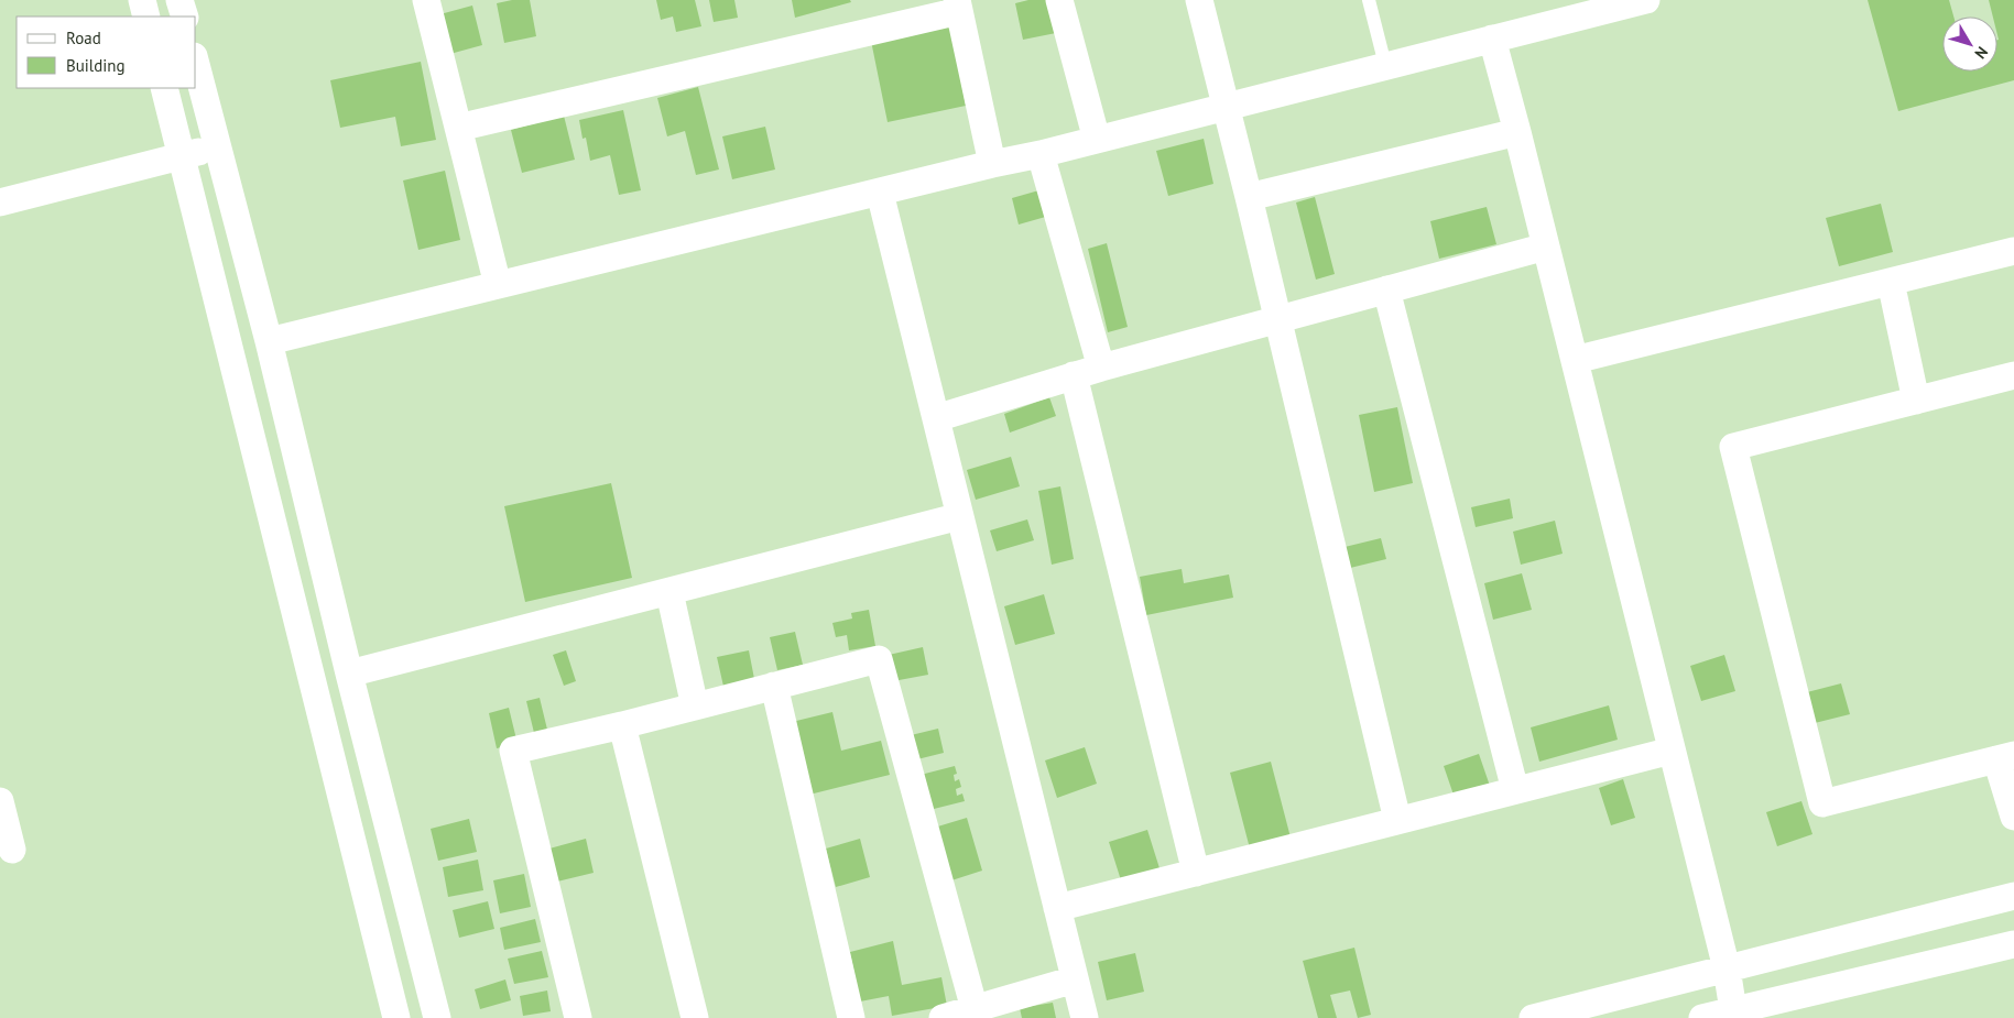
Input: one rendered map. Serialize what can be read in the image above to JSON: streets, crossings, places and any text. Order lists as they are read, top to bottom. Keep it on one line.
{"legend":["Road","Building"],"north":"bottom right"}
